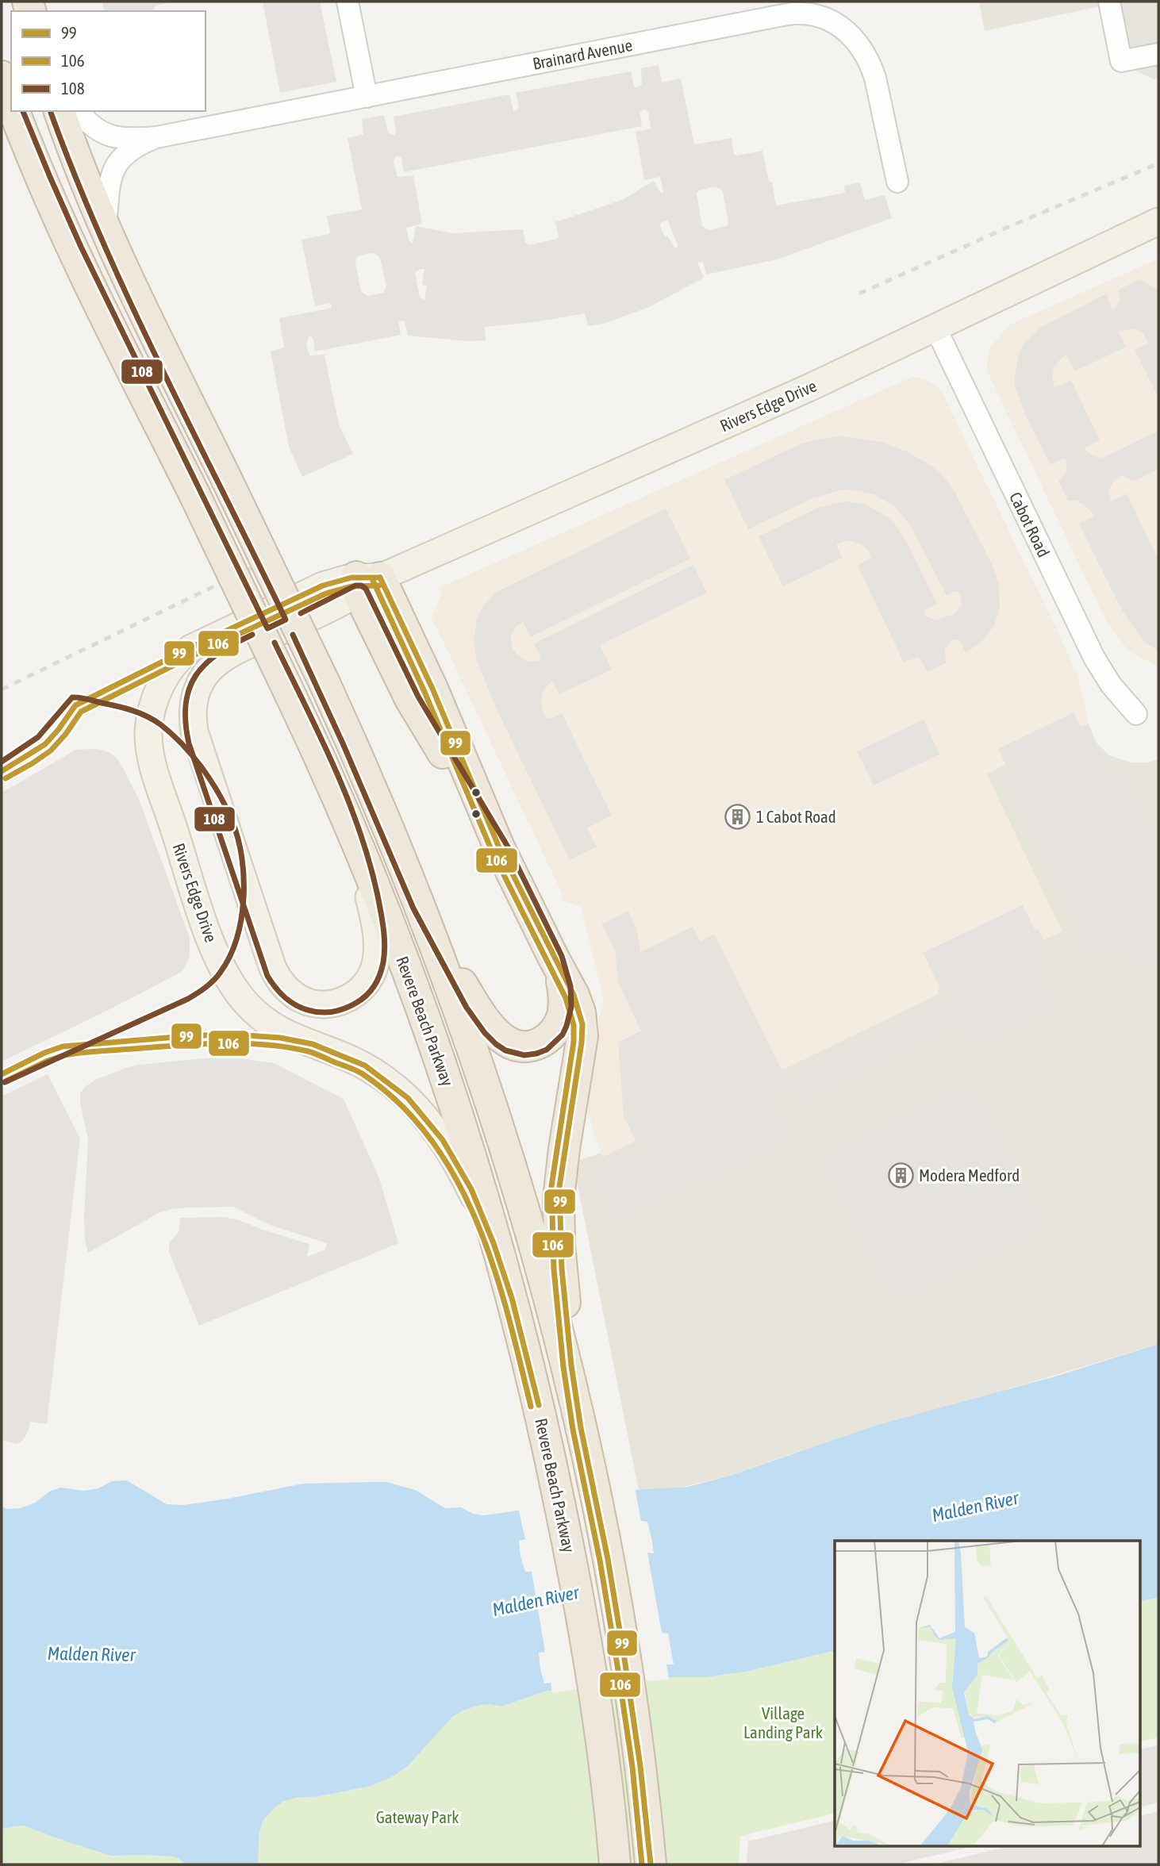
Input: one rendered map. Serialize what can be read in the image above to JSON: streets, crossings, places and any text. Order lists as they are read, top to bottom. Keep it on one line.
{"streets":{"highway":["Revere Beach Parkway"],"main road":["Rivers Edge Drive"],"street":["Brainard Avenue","Cabot Road"]},"crossings":[["Rivers Edge Drive","Cabot Road"],["Rivers Edge Drive","Revere Beach Parkway"]],"water":["Malden River"],"parks":["Village Landing Park","Gateway Park"],"places":{"building":["1 Cabot Road","Modera Medford"]},"lines":["transit line 108","transit line 99","transit line 106"],"legend":["99","106","108"]}
